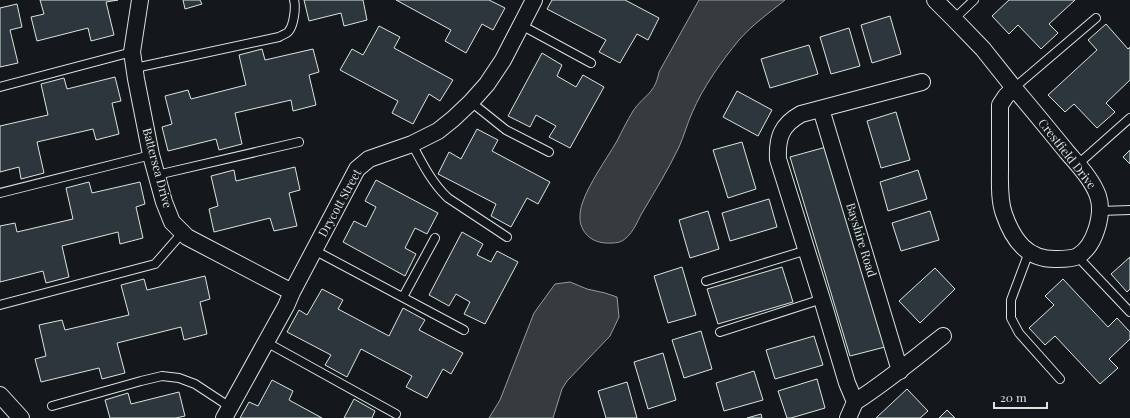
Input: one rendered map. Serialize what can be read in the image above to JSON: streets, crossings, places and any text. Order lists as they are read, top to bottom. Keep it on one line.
{"streets":{"street":["Crestfield Drive","Battersea Drive","Drycott Street","Bayshire Road"]},"crossings":[["Battersea Drive","Drycott Street"]],"scale_bar":"20 m"}
